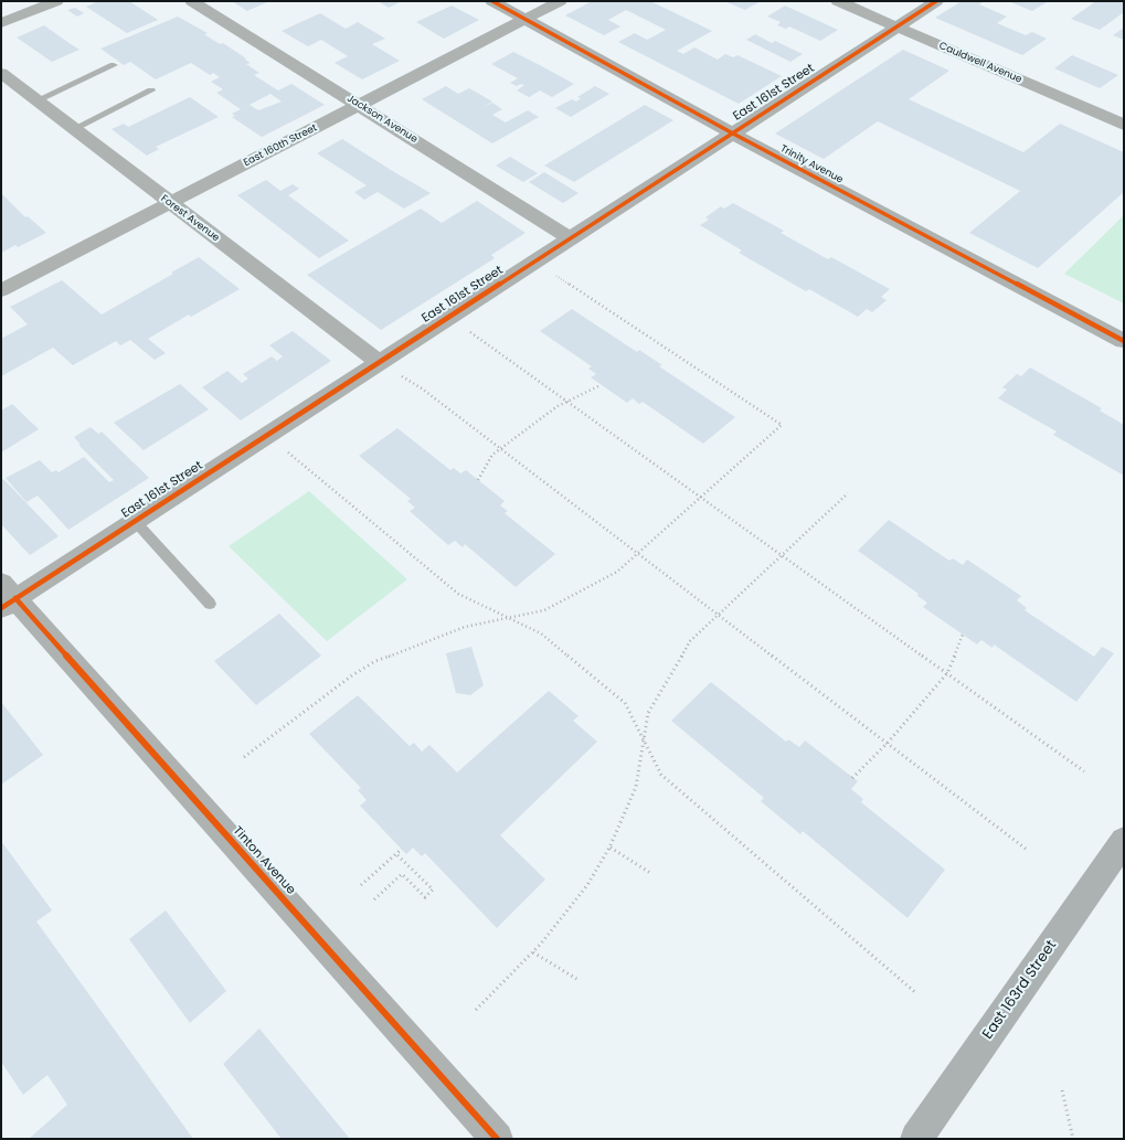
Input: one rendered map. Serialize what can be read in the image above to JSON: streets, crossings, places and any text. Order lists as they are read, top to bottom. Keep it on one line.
{"streets":{"main road":["East 163rd Street"],"street":["Cauldwell Avenue","East 161st Street","Jackson Avenue","East 160th Street","Trinity Avenue","Forest Avenue","Tinton Avenue"]},"crossings":[["Cauldwell Avenue","East 161st Street"],["East 161st Street","Jackson Avenue"],["East 161st Street","Trinity Avenue"],["East 161st Street","Forest Avenue"],["East 161st Street","Tinton Avenue"],["Jackson Avenue","East 160th Street"],["East 160th Street","Trinity Avenue"],["East 160th Street","Forest Avenue"]]}
